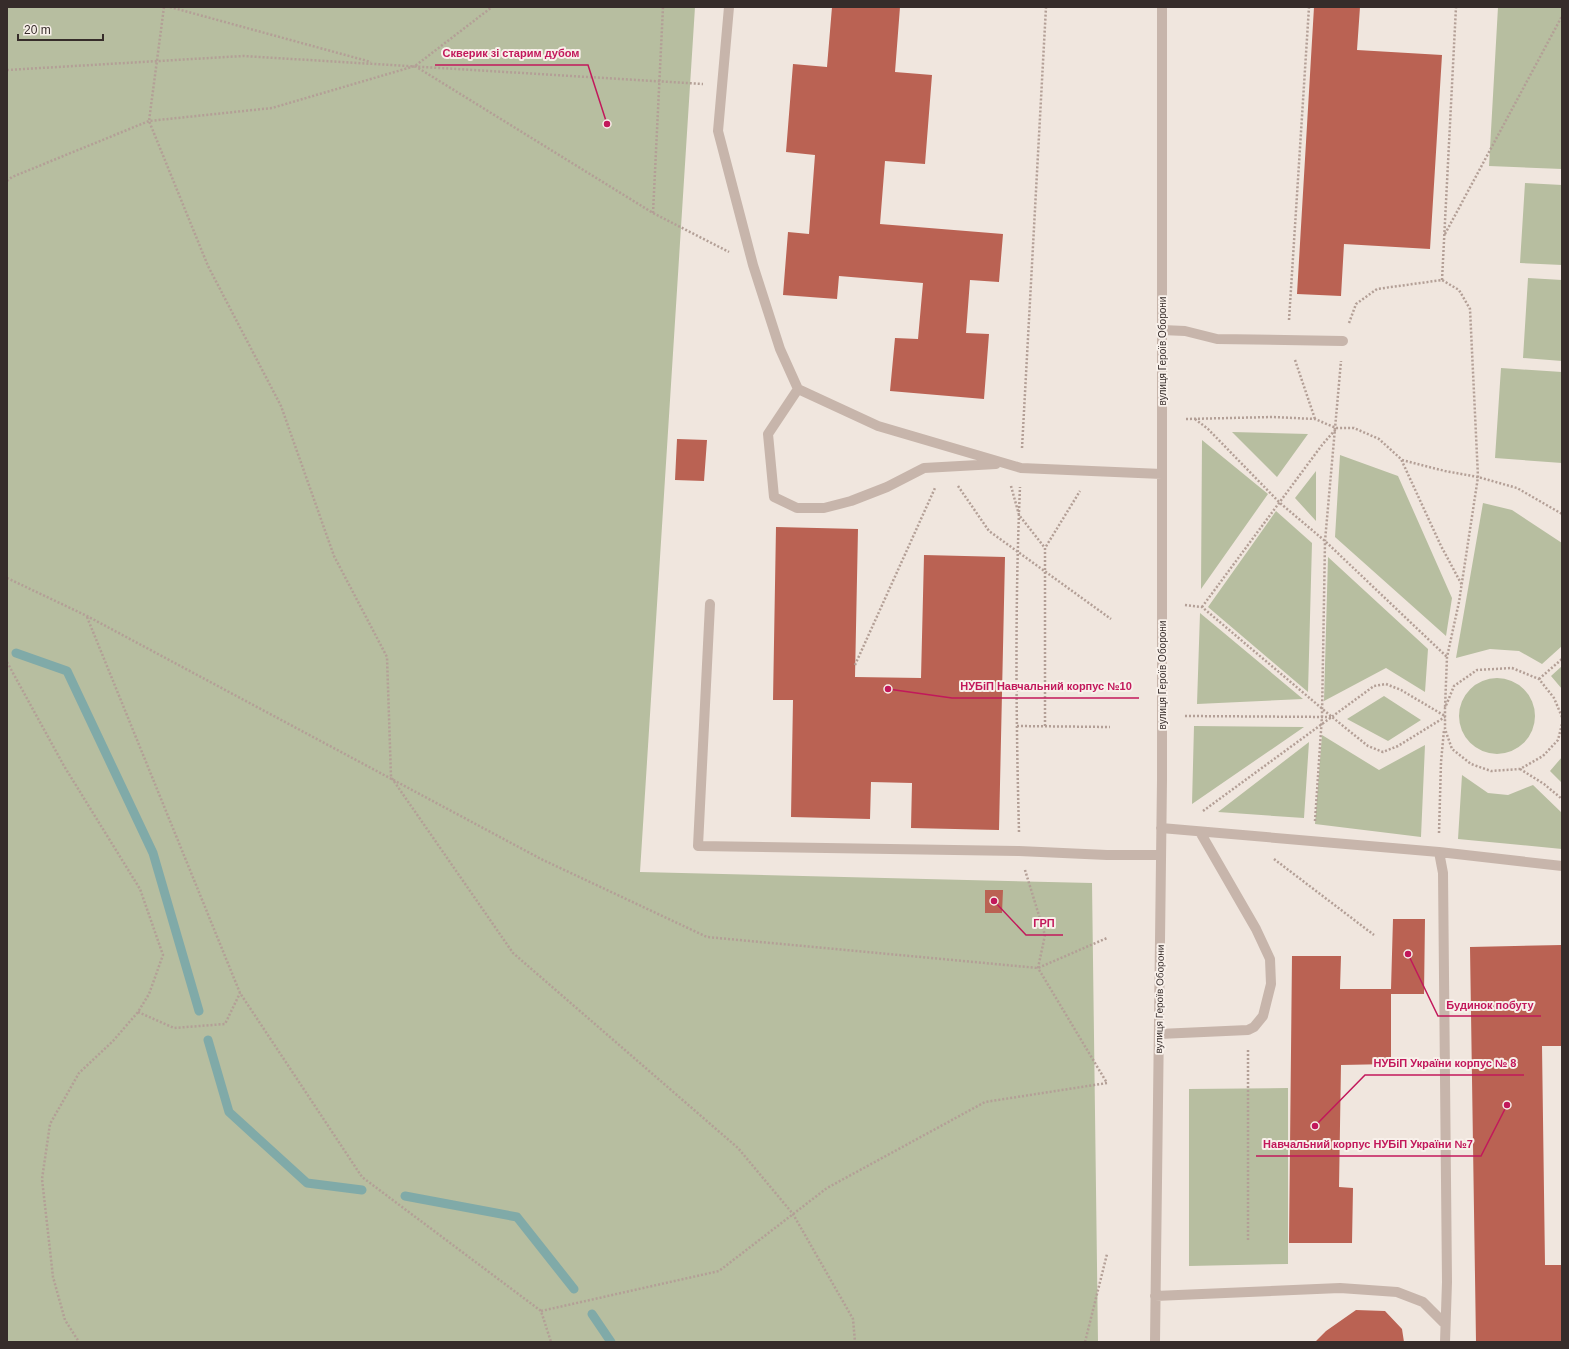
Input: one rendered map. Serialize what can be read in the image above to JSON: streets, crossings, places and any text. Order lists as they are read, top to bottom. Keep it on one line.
{"streets":{"street":["вулиця Героїв Оборони"]},"places":["Скверик зі старим дубом","НУБіП Навчальний корпус №10","ГРП","Будинок побуту","Навчальний корпус НУБіП України №7","НУБіП України корпус № 8"],"scale_bar":"20 m"}
